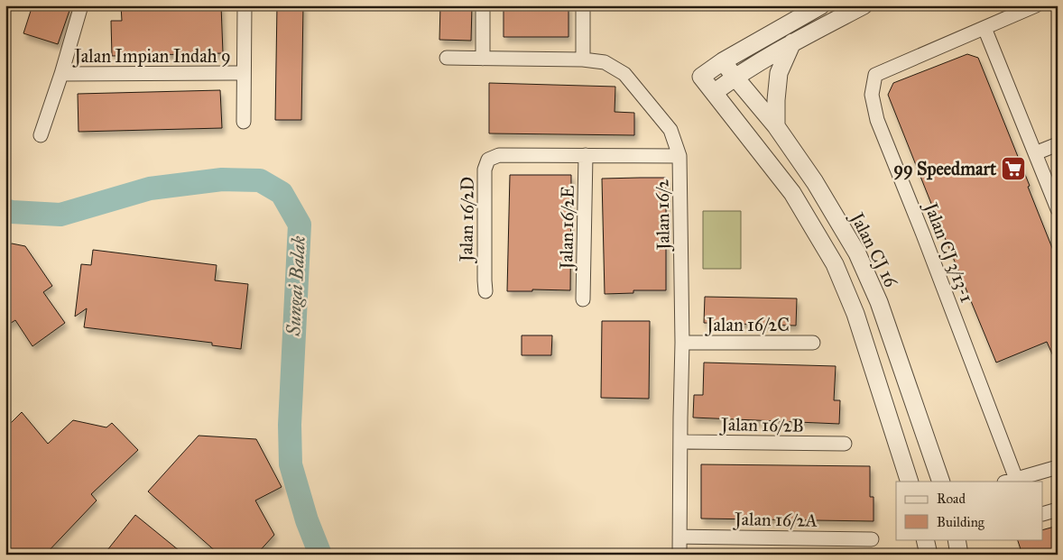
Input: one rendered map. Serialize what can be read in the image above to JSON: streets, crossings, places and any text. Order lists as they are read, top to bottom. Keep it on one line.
{"streets":{"street":["Jalan Impian Indah 9","Jalan 16/2","Jalan 16/2D","Jalan 16/2E","Jalan CJ 16","Jalan CJ 3/13-1","Jalan 16/2C","Jalan 16/2B","Jalan 16/2A"]},"crossings":[["Jalan 16/2","Jalan 16/2C"],["Jalan 16/2","Jalan 16/2B"],["Jalan 16/2","Jalan 16/2A"],["Jalan 16/2D","Jalan 16/2E"]],"water":["Sungai Balak"],"places":{"supermarket":["99 Speedmart"]},"legend":["Road","Building"]}
